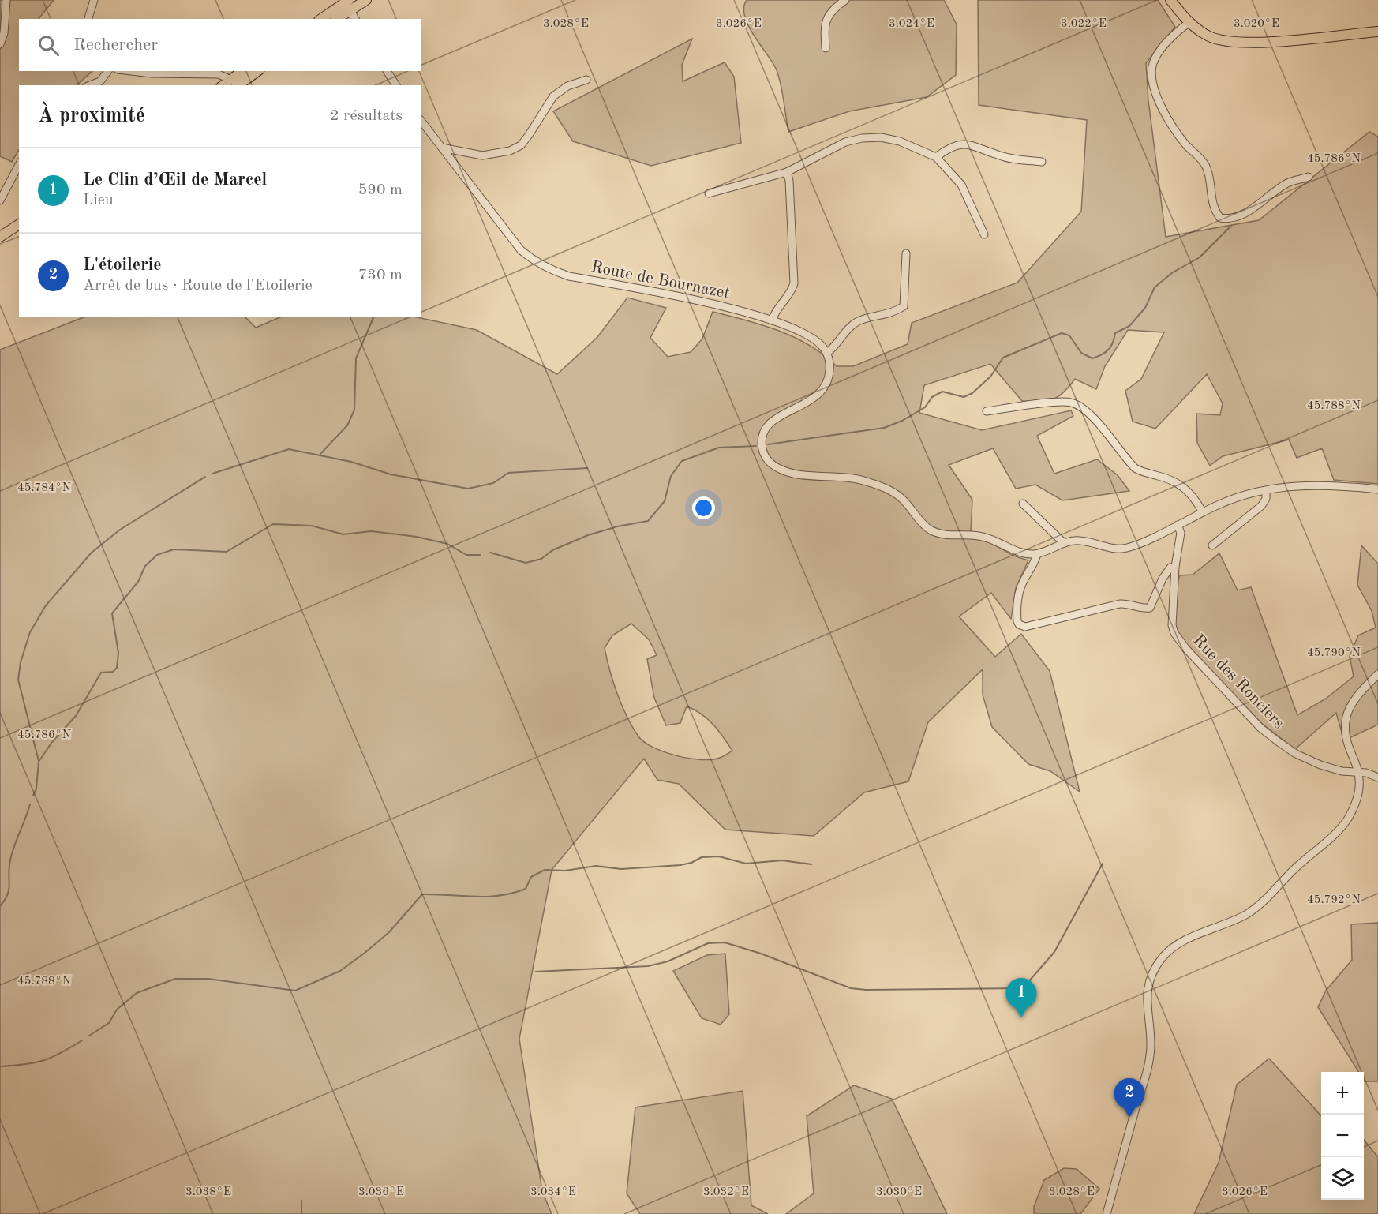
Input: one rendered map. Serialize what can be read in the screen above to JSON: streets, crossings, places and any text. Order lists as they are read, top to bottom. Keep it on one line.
{"streets":{"street":["Route de Bournazet","Rue des Ronciers"]},"page":{"search":"Rechercher","heading":["À proximité","2 résultats"],"list":[{"mark":"1","name":"Le Clin d’Œil de Marcel","note":"Lieu","value":"590 m"},{"mark":"2","name":"L'étoilerie","note":"Arrêt de bus · Route de l'Etoilerie","value":"730 m"}],"pins":["1","2"],"map_buttons":["+","−"]},"coordinates":["3.028°E","3.026°E","3.024°E","3.022°E","3.020°E","45.786°N","45.788°N","45.784°N","45.790°N","45.792°N","3.038°E","3.036°E","3.034°E","3.032°E","3.030°E"]}
